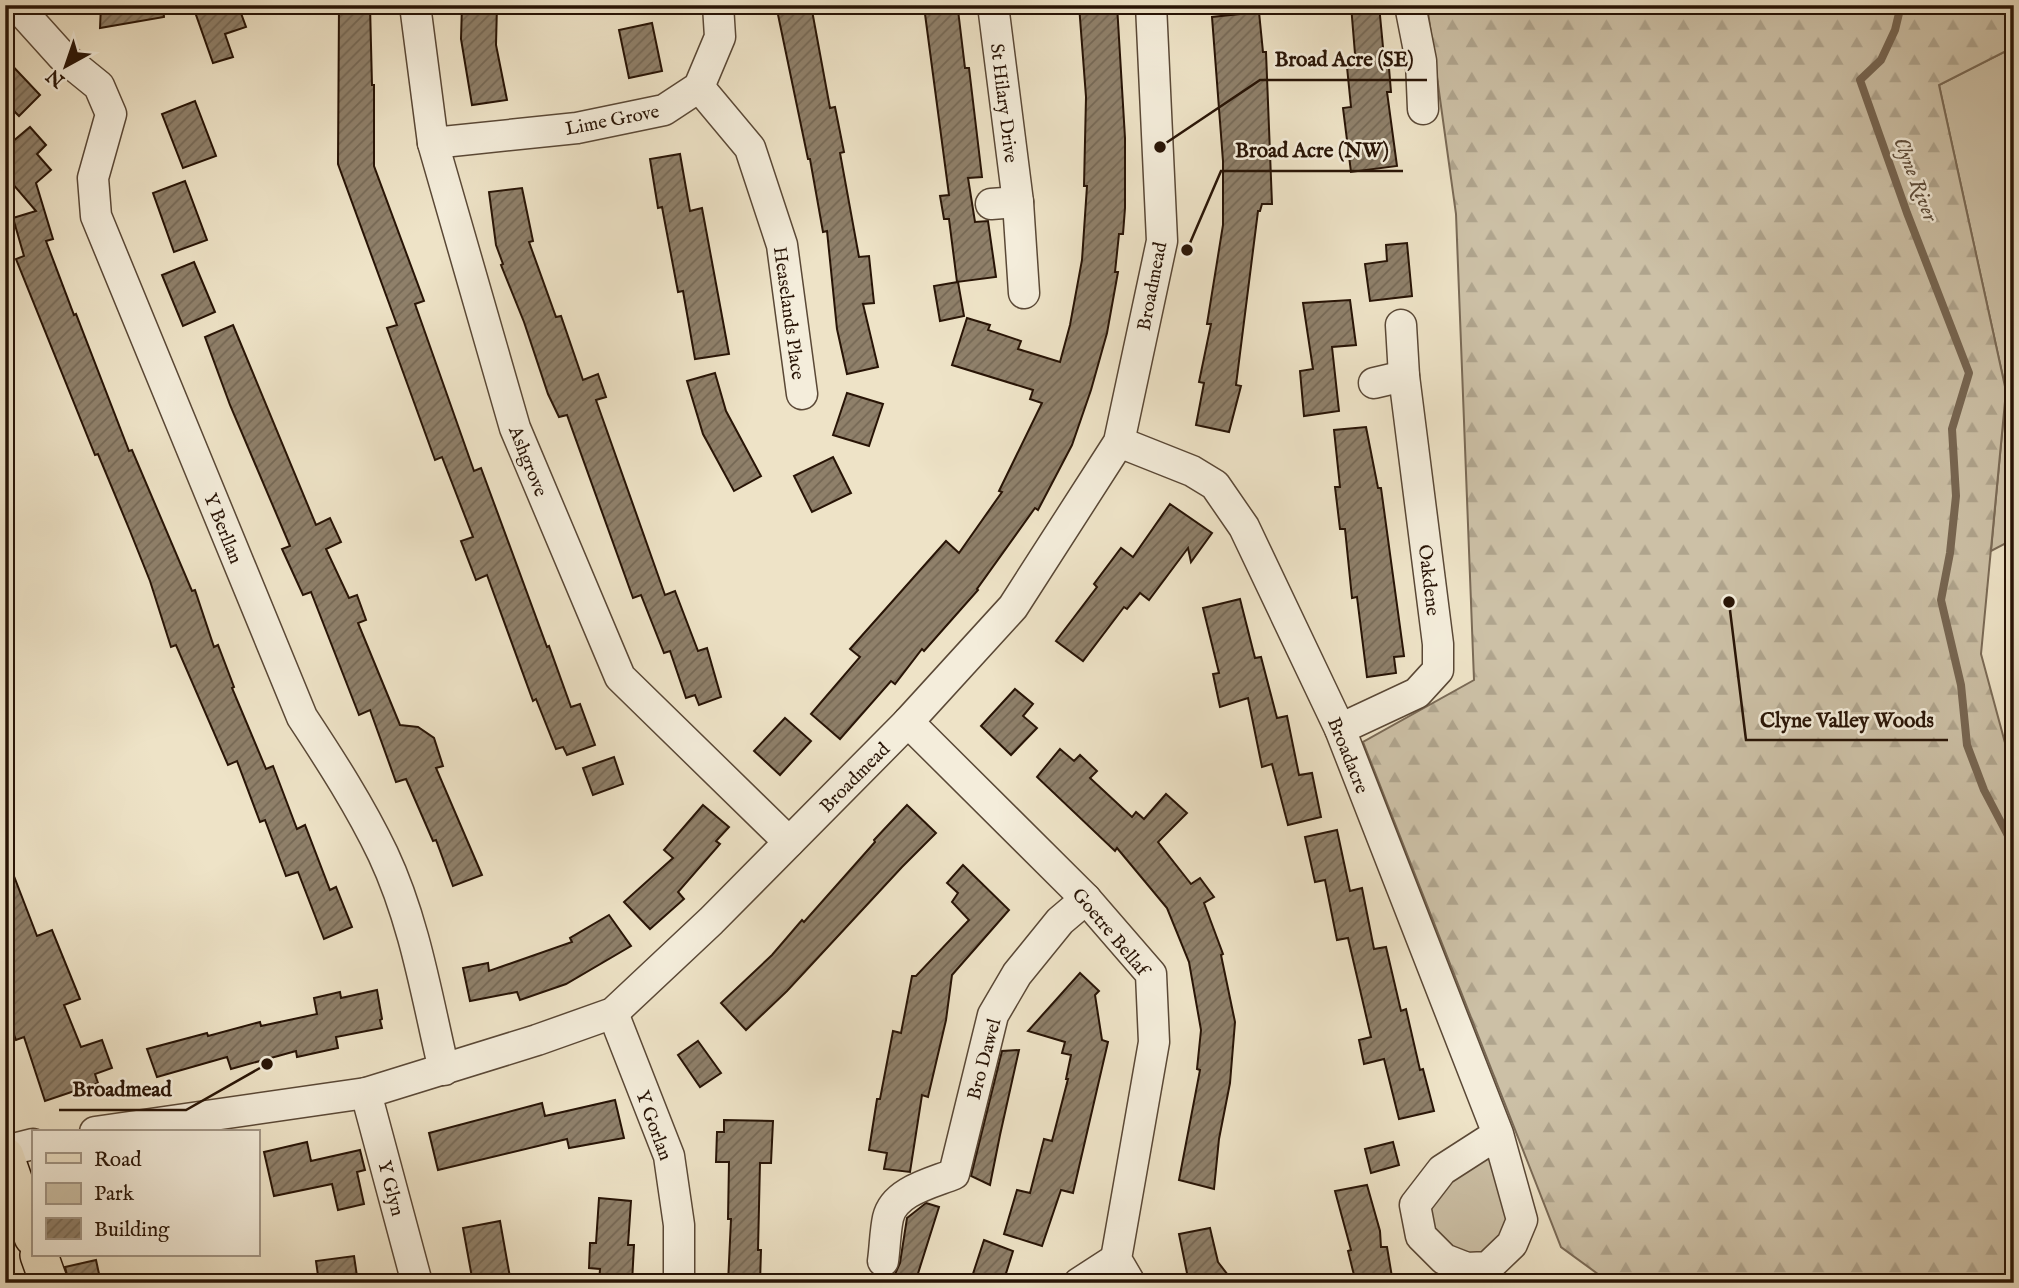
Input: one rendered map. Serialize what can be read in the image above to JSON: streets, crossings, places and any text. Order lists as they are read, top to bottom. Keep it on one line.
{"streets":{"street":["St Hilary Drive","Lime Grove","Broadmead","Heaselands Place","Ashgrove","Y Berllan","Oakdene","Broadacre","Goetre Bellaf","Bro Dawel","Y Gorlan","Y Glyn"]},"crossings":[["Lime Grove","Heaselands Place"],["Lime Grove","Ashgrove"],["Broadmead","Ashgrove"],["Broadmead","Y Berllan"],["Broadmead","Broadacre"],["Broadmead","Goetre Bellaf"],["Broadmead","Y Gorlan"],["Broadmead","Y Glyn"],["Oakdene","Broadacre"],["Goetre Bellaf","Bro Dawel"]],"water":["Clyne River"],"places":["Broad Acre (SE)","Broad Acre (NW)","Clyne Valley Woods","Broadmead"],"legend":["Road","Park","Building"],"north":"bottom left"}
